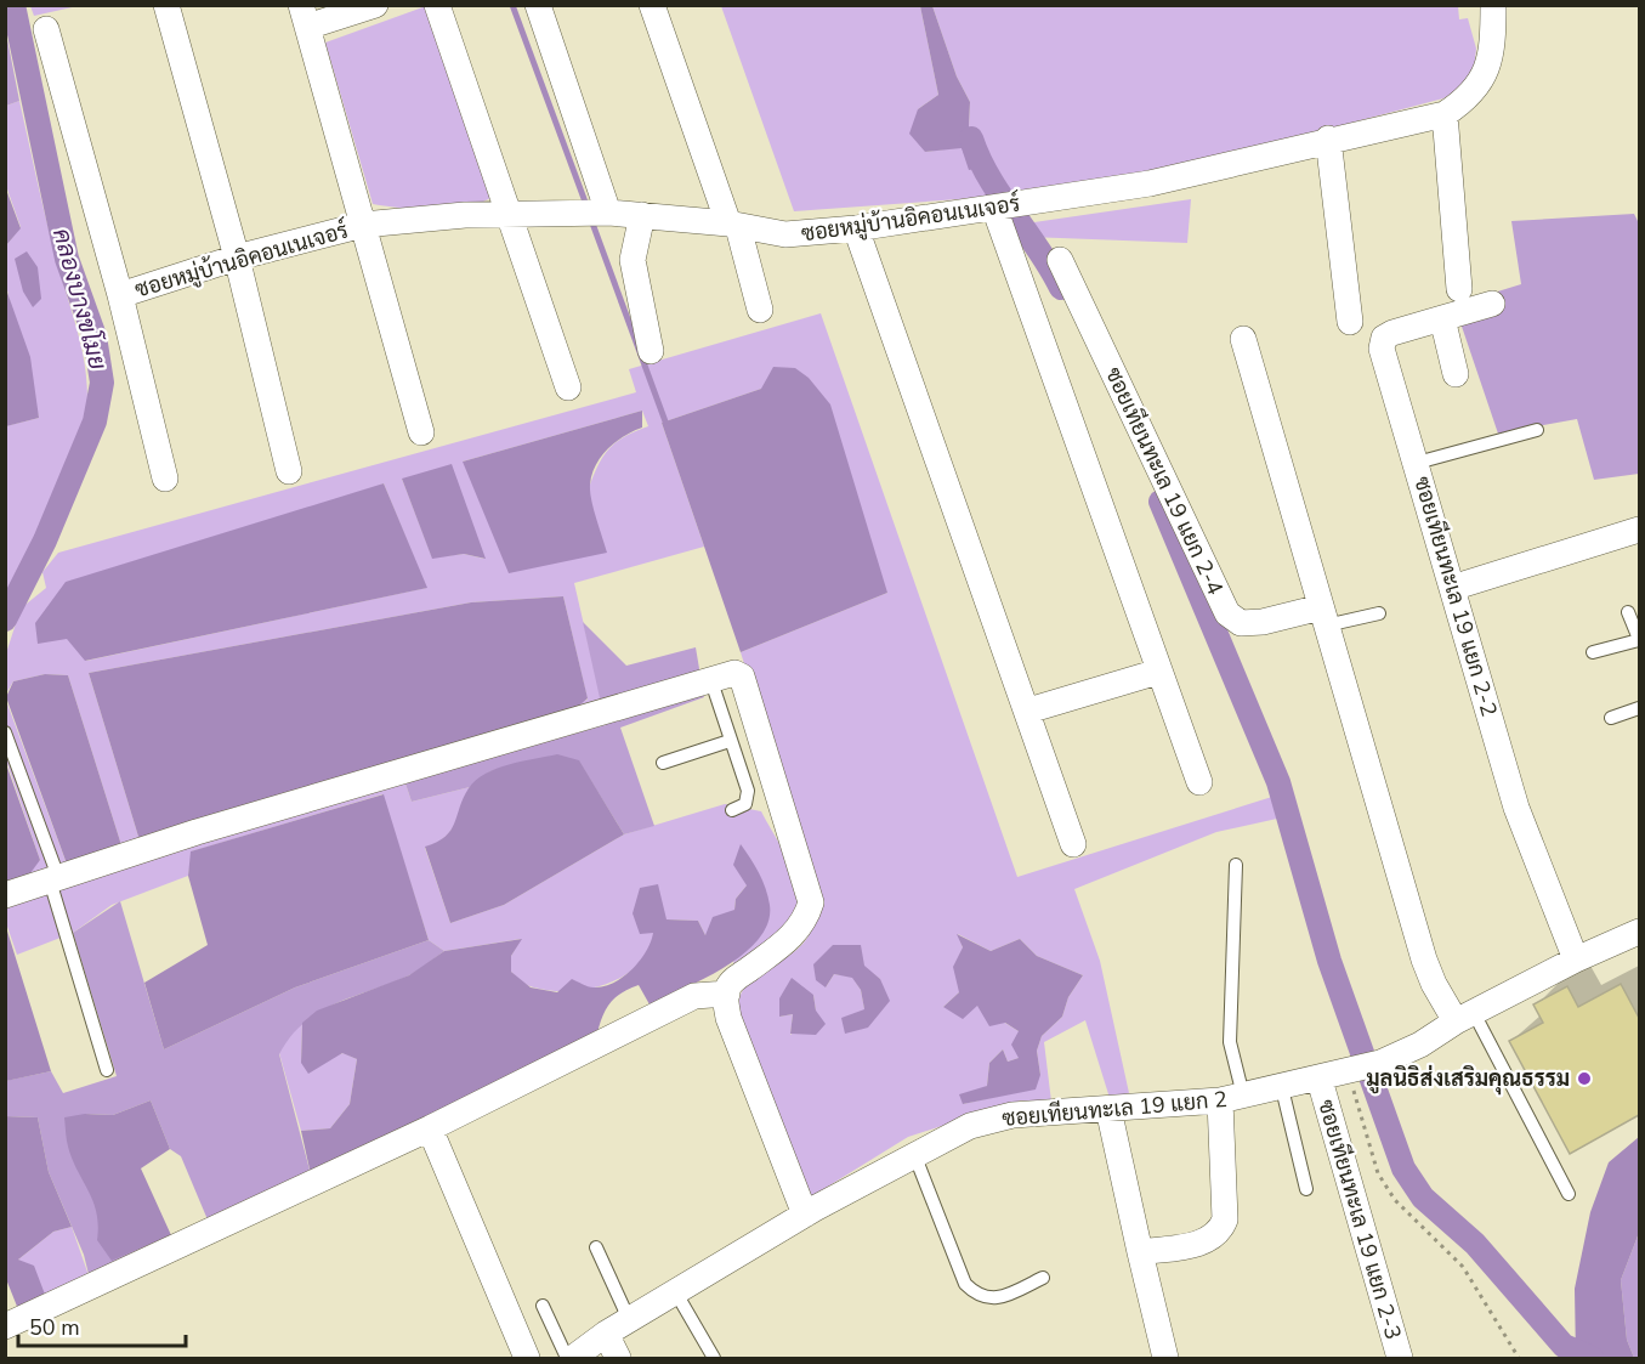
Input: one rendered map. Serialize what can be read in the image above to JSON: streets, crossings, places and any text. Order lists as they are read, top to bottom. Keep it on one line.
{"streets":{"street":["ซอยหมู่บ้านอิคอนเนเจอร์","ซอยเทียนทะเล 19 แยก 2-4","ซอยเทียนทะเล 19 แยก 2-2","ซอยเทียนทะเล 19 แยก 2","ซอยเทียนทะเล 19 แยก 2-3"]},"crossings":[["ซอยเทียนทะเล 19 แยก 2-2","ซอยเทียนทะเล 19 แยก 2"],["ซอยเทียนทะเล 19 แยก 2","ซอยเทียนทะเล 19 แยก 2-3"]],"water":["คลองบางขโมย"],"places":["มูลนิธิส่งเสริมคุณธรรม"],"scale_bar":"50 m"}
